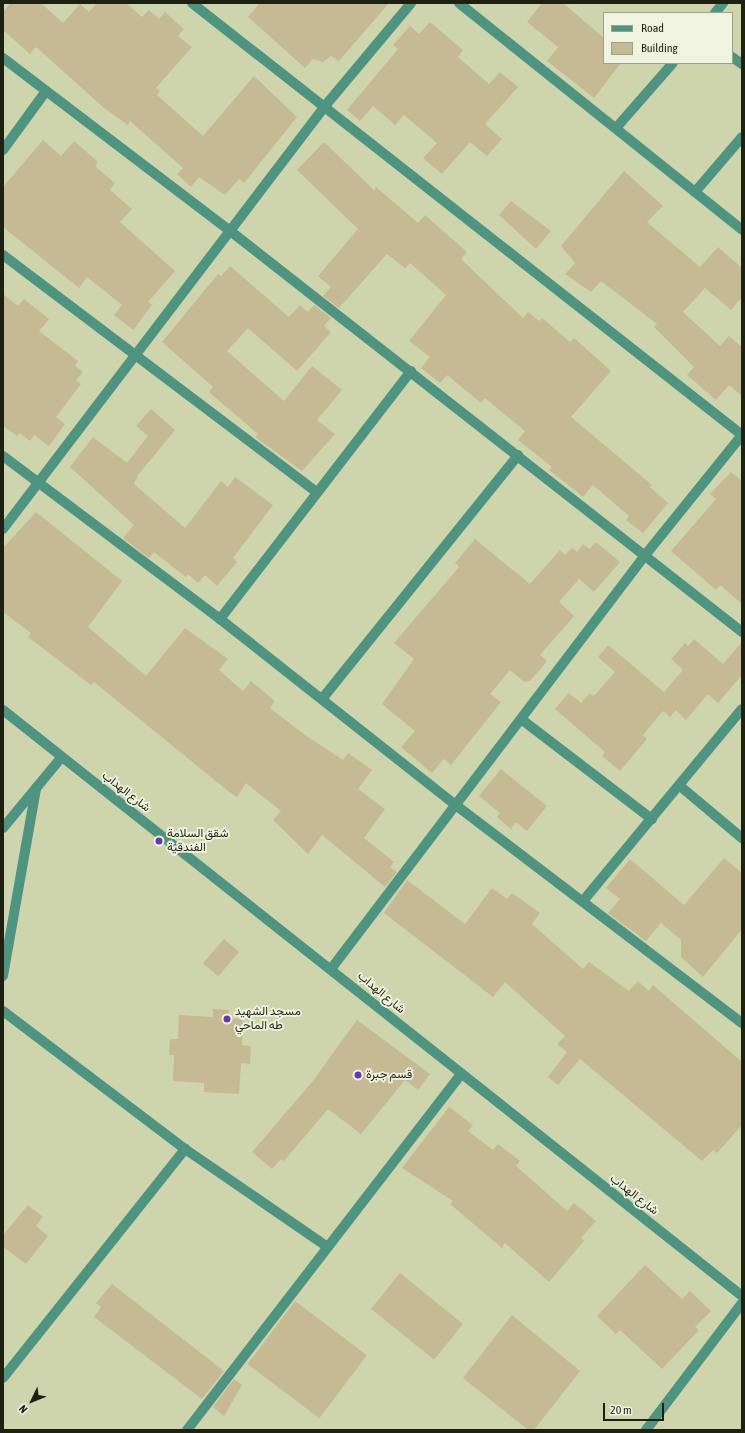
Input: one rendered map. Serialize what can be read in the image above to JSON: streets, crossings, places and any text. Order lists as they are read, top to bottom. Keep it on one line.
{"streets":{"street":["شارع الهداب"]},"places":["شقق السلامة الفندقية","مسجد الشهيد طه الماحي","قسم جبرة"],"legend":["Road","Building"],"scale_bar":"20 m","north":"bottom left"}
